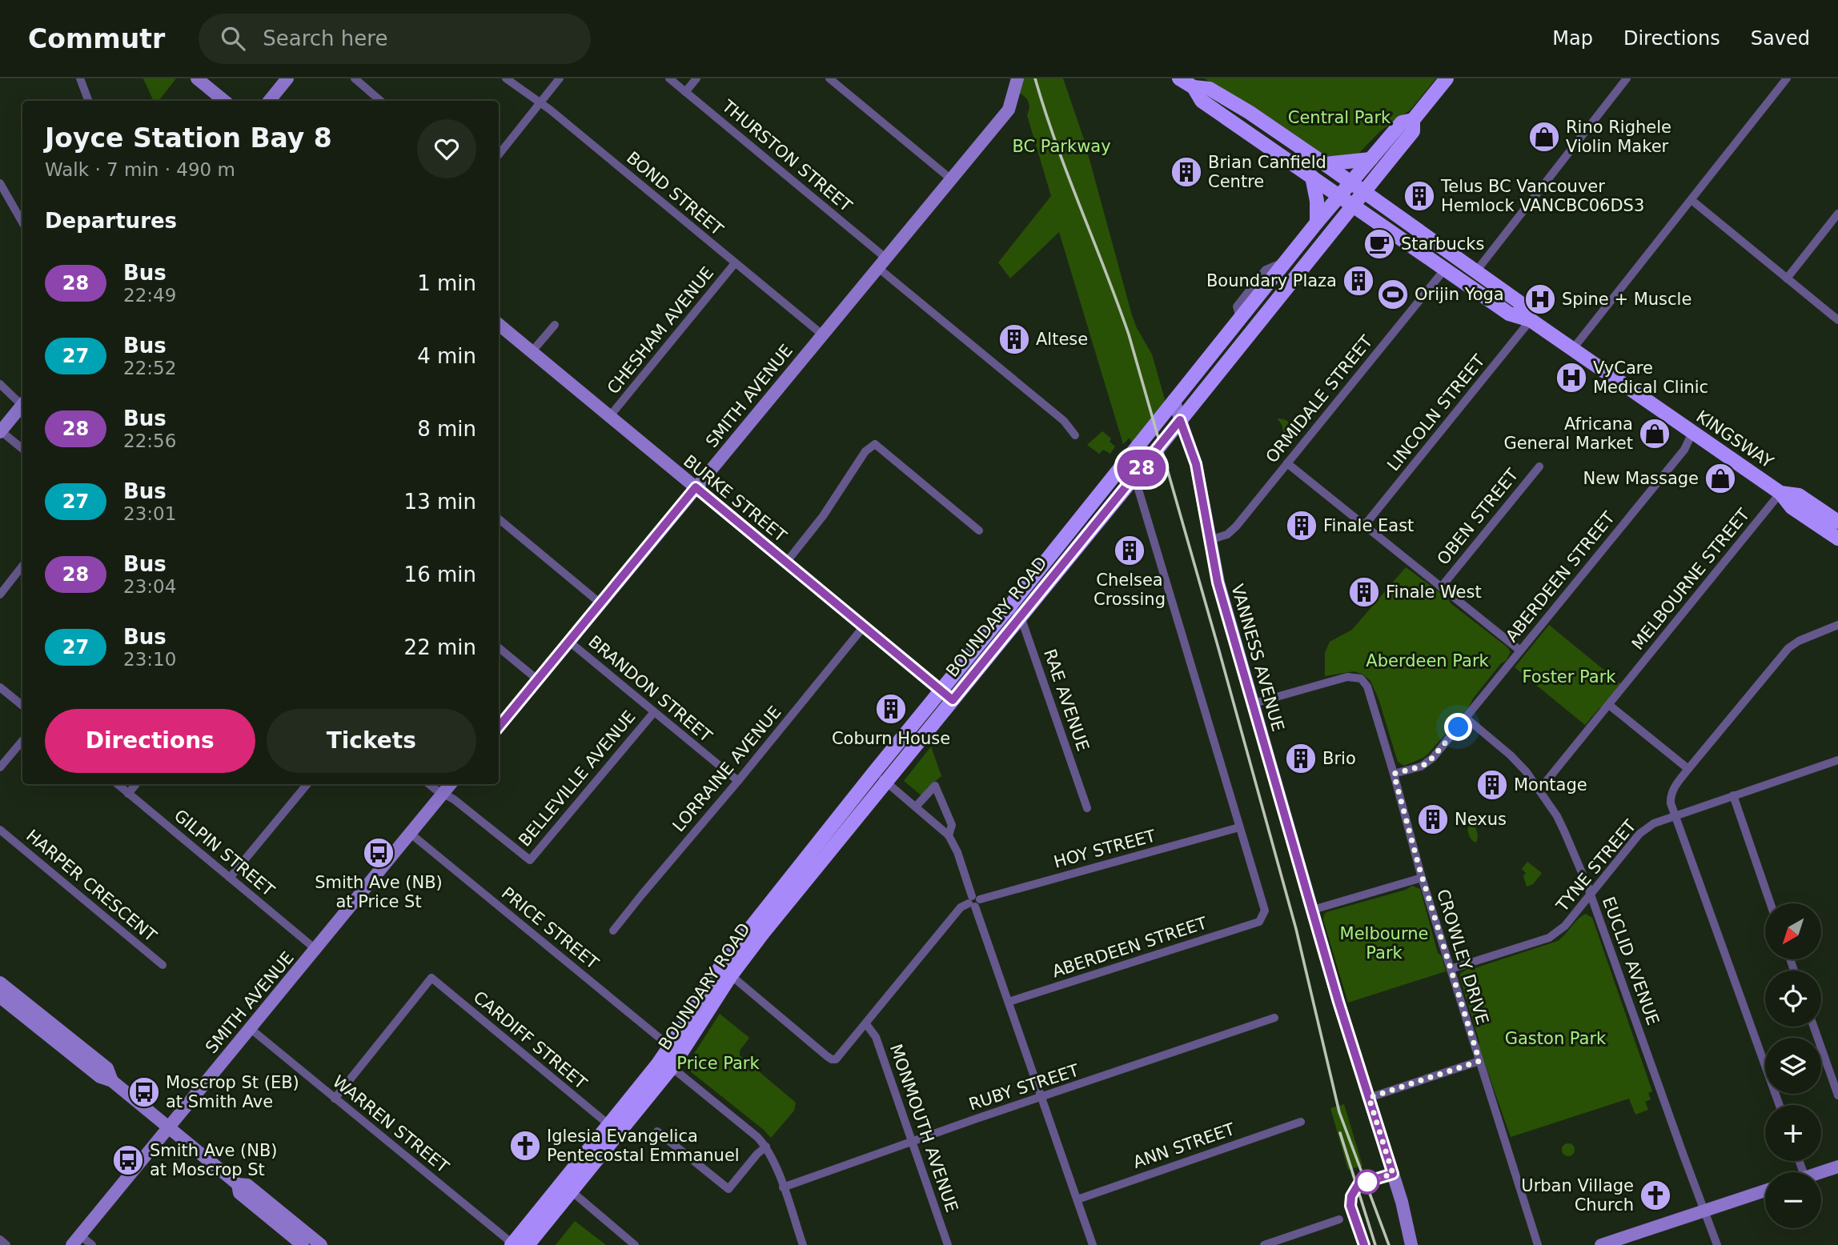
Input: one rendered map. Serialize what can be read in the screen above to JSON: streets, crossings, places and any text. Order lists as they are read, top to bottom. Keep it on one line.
{"streets":{"main road":["KINGSWAY","BOUNDARY ROAD"],"street":["THURSTON STREET","BOND STREET","CHESHAM AVENUE","SMITH AVENUE","ORMIDALE STREET","LINCOLN STREET","BURKE STREET","OBEN STREET","ABERDEEN STREET","MELBOURNE STREET","VANNESS AVENUE","BRANDON STREET","RAE AVENUE","LORRAINE AVENUE","BELLEVILLE AVENUE","HOY STREET","GILPIN STREET","TYNE STREET","HARPER CRESCENT","PRICE STREET","CROWLEY DRIVE","EUCLID AVENUE","CARDIFF STREET","RUBY STREET","WARREN STREET","MONMOUTH AVENUE","ANN STREET"]},"crossings":[["THURSTON STREET","SMITH AVENUE"],["BOND STREET","CHESHAM AVENUE"],["BOND STREET","SMITH AVENUE"],["CHESHAM AVENUE","BURKE STREET"],["SMITH AVENUE","BURKE STREET"],["SMITH AVENUE","BRANDON STREET"],["SMITH AVENUE","BELLEVILLE AVENUE"],["SMITH AVENUE","GILPIN STREET"],["SMITH AVENUE","PRICE STREET"],["SMITH AVENUE","WARREN STREET"],["ORMIDALE STREET","KINGSWAY"],["ORMIDALE STREET","VANNESS AVENUE"],["LINCOLN STREET","KINGSWAY"],["KINGSWAY","ABERDEEN STREET"],["KINGSWAY","MELBOURNE STREET"],["KINGSWAY","BOUNDARY ROAD"],["BURKE STREET","BOUNDARY ROAD"],["BURKE STREET","LORRAINE AVENUE"],["ABERDEEN STREET","HOY STREET"],["ABERDEEN STREET","CROWLEY DRIVE"],["ABERDEEN STREET","EUCLID AVENUE"],["MELBOURNE STREET","EUCLID AVENUE"],["BOUNDARY ROAD","VANNESS AVENUE"],["BOUNDARY ROAD","RAE AVENUE"],["BOUNDARY ROAD","HOY STREET"],["BOUNDARY ROAD","PRICE STREET"],["BOUNDARY ROAD","CARDIFF STREET"],["BOUNDARY ROAD","WARREN STREET"],["VANNESS AVENUE","CROWLEY DRIVE"],["BRANDON STREET","LORRAINE AVENUE"],["BRANDON STREET","BELLEVILLE AVENUE"],["HOY STREET","MONMOUTH AVENUE"],["TYNE STREET","CROWLEY DRIVE"],["TYNE STREET","EUCLID AVENUE"],["CARDIFF STREET","WARREN STREET"],["RUBY STREET","MONMOUTH AVENUE"]],"parks":["Central Park","BC Parkway","Aberdeen Park","Foster Park","Melbourne Park","Gaston Park","Price Park"],"places":{"shop":["Rino Righele Violin Maker","Africana General Market","New Massage"],"building":["Brian Canfield Centre","Telus BC Vancouver Hemlock VANCBC06DS3","Boundary Plaza","Altese","Finale East","Chelsea Crossing","Finale West","Coburn House","Brio","Montage","Nexus"],"cafe":["Starbucks"],"sports":["Orijin Yoga"],"hospital":["Spine + Muscle","VyCare Medical Clinic"],"bus stop":["Smith Ave (NB) at Price St","Moscrop St (EB) at Smith Ave","Smith Ave (NB) at Moscrop St"],"church":["Iglesia Evangelica Pentecostal Emmanuel","Urban Village Church"]},"lines":["bus line 28"],"north":"bottom left","page":{"header":"Commutr","search":"Search here","nav":["Map","Directions","Saved"],"on_map":"28","heading":[["Joyce Station Bay 8","Walk · 7 min · 490 m"],"Departures"],"list":[{"mark":"28","name":"Bus","note":"22:49","value":"1 min"},{"mark":"27","name":"Bus","note":"22:52","value":"4 min"},{"mark":"28","name":"Bus","note":"22:56","value":"8 min"},{"mark":"27","name":"Bus","note":"23:01","value":"13 min"},{"mark":"28","name":"Bus","note":"23:04","value":"16 min"},{"mark":"27","name":"Bus","note":"23:10","value":"22 min"}],"buttons":["Directions","Tickets"],"map_buttons":["+","−"]}}
